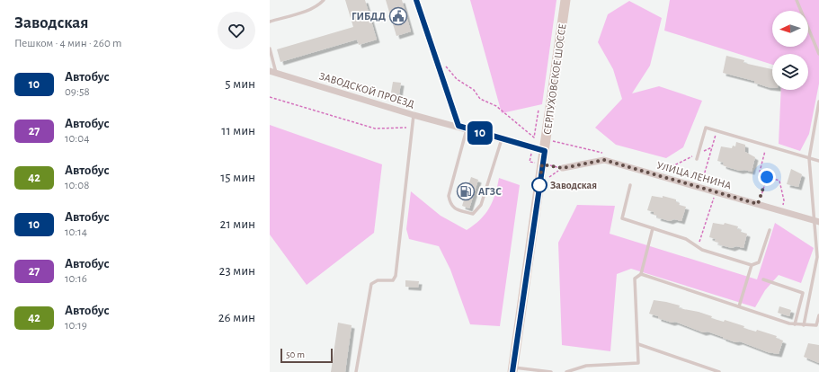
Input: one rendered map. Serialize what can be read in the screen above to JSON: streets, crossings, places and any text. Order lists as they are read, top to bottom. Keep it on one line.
{"streets":{"main road":["СЕРПУХОВСКОЕ ШОССЕ"],"street":["ЗАВОДСКОЙ ПРОЕЗД","УЛИЦА ЛЕНИНА"]},"crossings":[["СЕРПУХОВСКОЕ ШОССЕ","ЗАВОДСКОЙ ПРОЕЗД"]],"places":{"public building":["ГИБДД"],"other":["Заводская"],"fuel station":["АГЗС"]},"lines":["bus line 10"],"scale_bar":"50 m","north":"left","page":{"heading":["Заводская","Пешком · 4 мин · 260 m"],"on_map":"10","list":[{"mark":"10","name":"Автобус","note":"09:58","value":"5 мин"},{"mark":"27","name":"Автобус","note":"10:04","value":"11 мин"},{"mark":"42","name":"Автобус","note":"10:08","value":"15 мин"},{"mark":"10","name":"Автобус","note":"10:14","value":"21 мин"},{"mark":"27","name":"Автобус","note":"10:16","value":"23 мин"},{"mark":"42","name":"Автобус","note":"10:19","value":"26 мин"}],"scale":"50 m"}}
